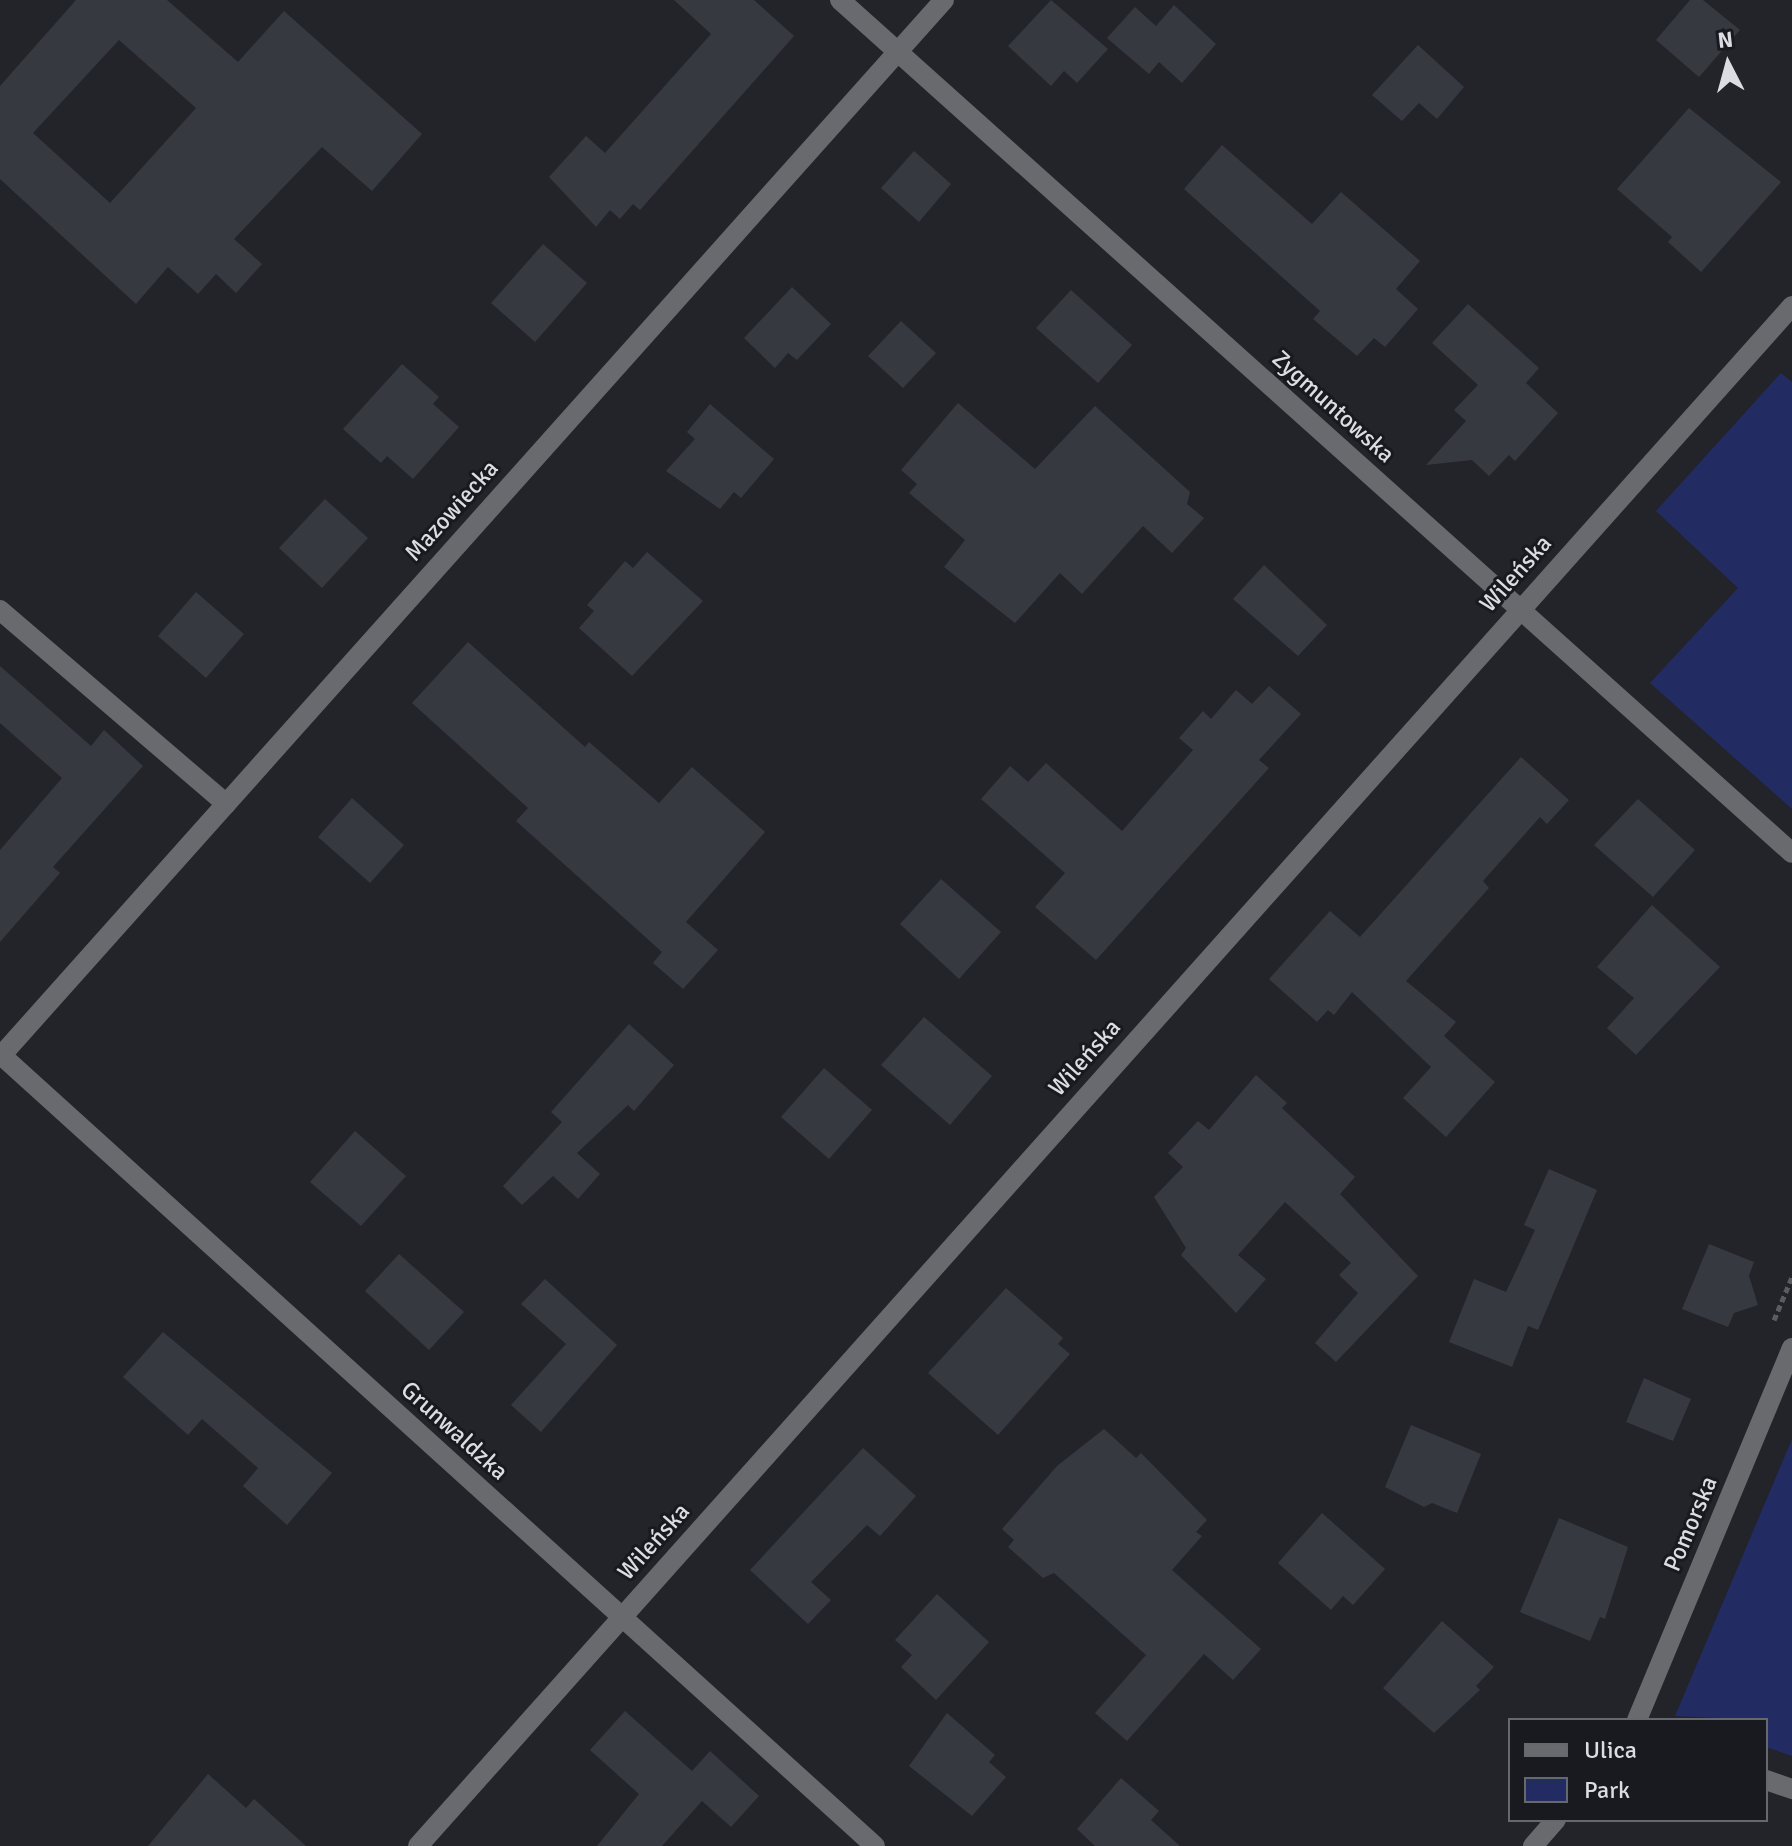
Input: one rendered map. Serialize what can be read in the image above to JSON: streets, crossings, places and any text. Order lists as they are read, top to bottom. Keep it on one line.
{"streets":{"street":["Zygmuntowska","Mazowiecka","Wileńska","Grunwaldzka","Pomorska"]},"crossings":[["Zygmuntowska","Mazowiecka"],["Zygmuntowska","Wileńska"],["Mazowiecka","Grunwaldzka"],["Wileńska","Grunwaldzka"]],"legend":["Ulica","Park"],"north":"top"}
